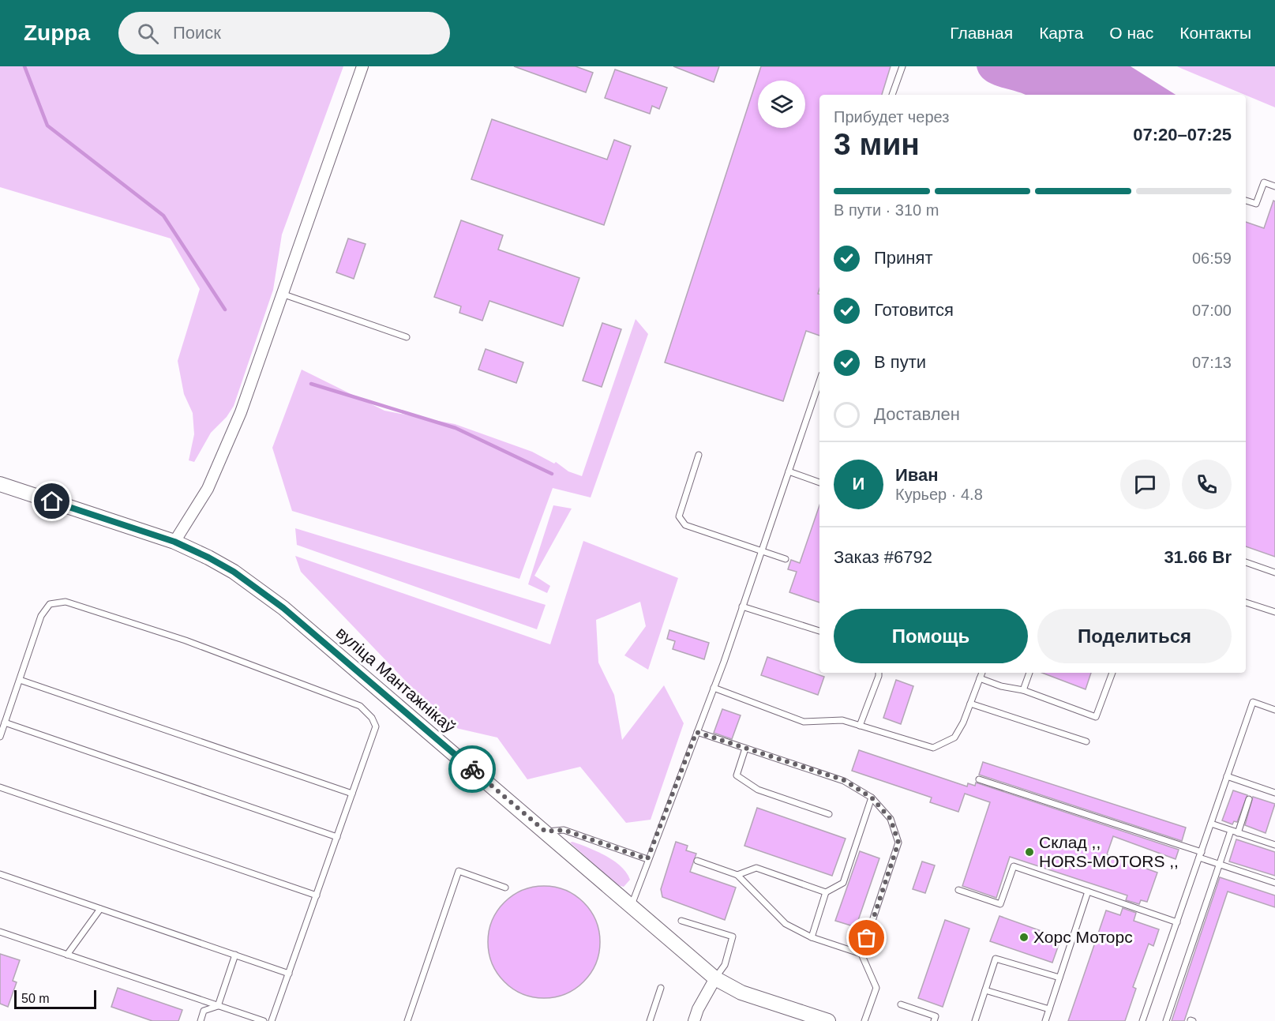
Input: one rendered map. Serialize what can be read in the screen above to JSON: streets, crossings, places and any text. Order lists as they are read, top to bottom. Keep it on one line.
{"streets":{"street":["вуліца Мантажнікаў"]},"places":["Склад ,, HORS-MOTORS ,,","Хорс Моторс"],"scale_bar":"50 m","page":{"header":"Zuppa","search":"Поиск","nav":["Главная","Карта","О нас","Контакты"],"heading":["3 мин","Прибудет через","07:20–07:25"],"panel":["Иван","Курьер · 4.8","Заказ #6792","31.66 Br"],"bar":"В пути · 310 m","list":[["Принят","06:59"],["Готовится","07:00"],["В пути","07:13"],"Доставлен"],"round":"И","buttons":["Помощь","Поделиться"],"scale":"50 m"}}
